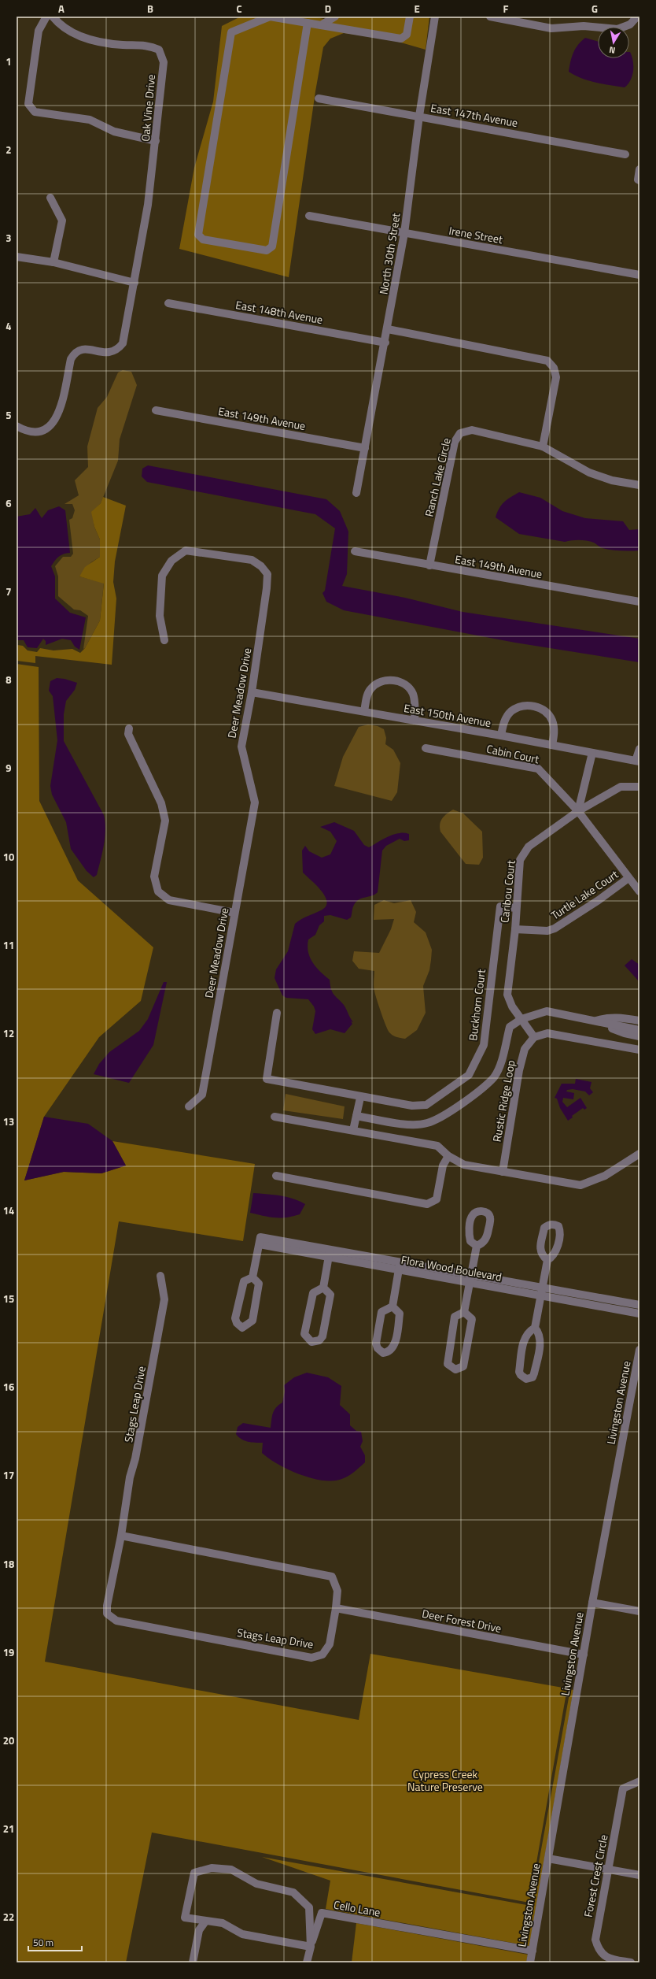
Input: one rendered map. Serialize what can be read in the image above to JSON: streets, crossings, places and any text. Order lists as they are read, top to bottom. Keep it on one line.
{"streets":{"street":["Oak Vine Drive","East 147th Avenue","Irene Street","North 30th Street","East 148th Avenue","East 149th Avenue","Ranch Lake Circle","Deer Meadow Drive","East 150th Avenue","Cabin Court","Caribou Court","Turtle Lake Court","Buckhorn Court","Rustic Ridge Loop","Flora Wood Boulevard","Livingston Avenue","Stags Leap Drive","Deer Forest Drive","Forest Crest Circle","Cello Lane"]},"crossings":[["East 147th Avenue","North 30th Street"],["Irene Street","North 30th Street"],["North 30th Street","East 148th Avenue"],["North 30th Street","East 149th Avenue"],["East 149th Avenue","Ranch Lake Circle"],["Deer Meadow Drive","East 150th Avenue"],["Cabin Court","Caribou Court"],["Cabin Court","Turtle Lake Court"],["Caribou Court","Turtle Lake Court"],["Caribou Court","Buckhorn Court"],["Livingston Avenue","Deer Forest Drive"],["Livingston Avenue","Cello Lane"],["Stags Leap Drive","Deer Forest Drive"]],"parks":["Cypress Creek Nature Preserve"],"scale_bar":"50 m","north":"bottom","grid":{"columns":["A","B","C","D","E","F","G"],"rows":["1","2","3","4","5","6","7","8","9","10","11","12","13","14","15","16","17","18","19","20","21","22"]}}
